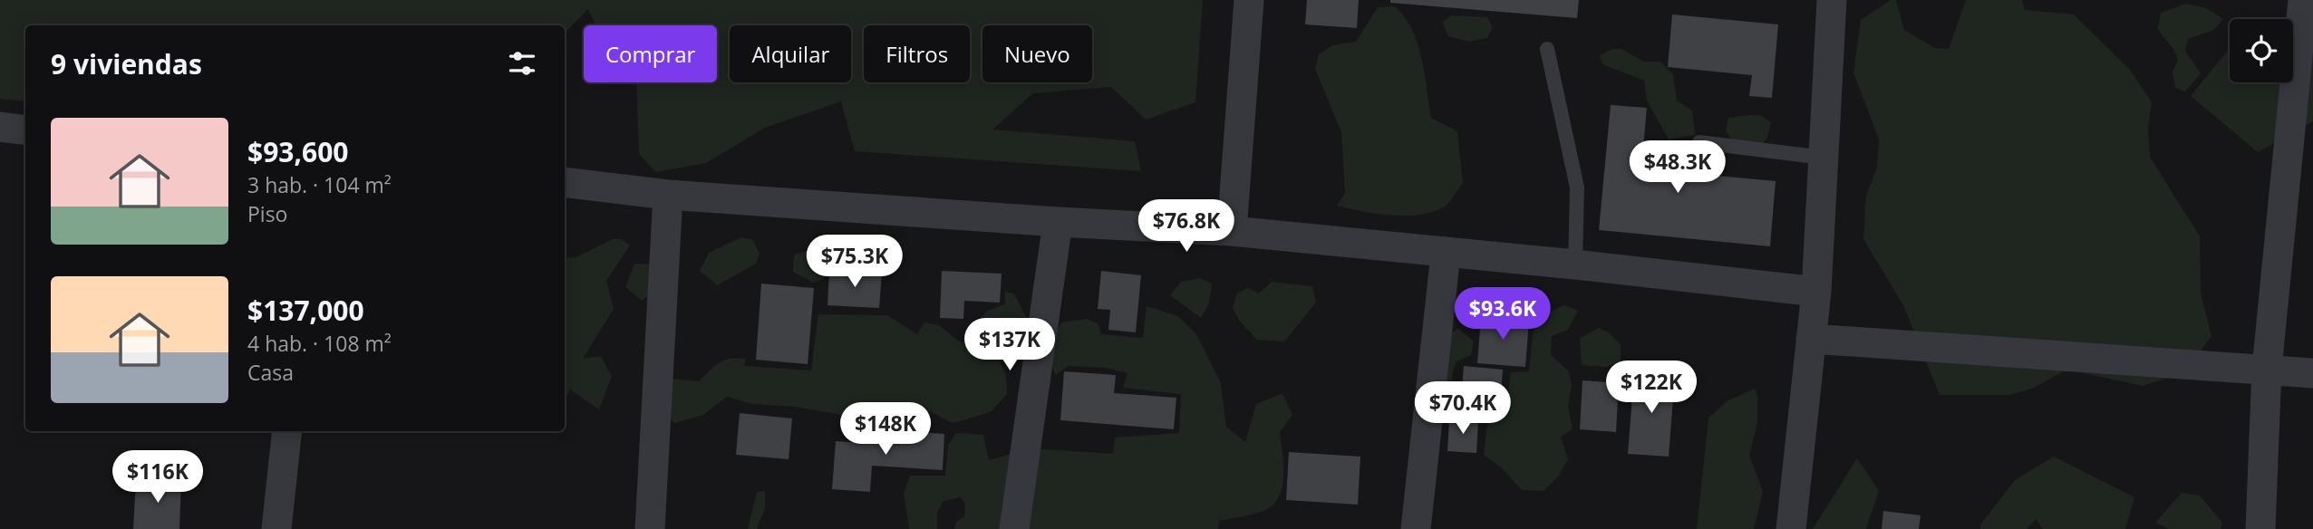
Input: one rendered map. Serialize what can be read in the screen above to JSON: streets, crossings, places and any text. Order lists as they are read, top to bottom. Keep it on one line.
{"page":{"chip":["Comprar","Alquilar","Filtros","Nuevo"],"heading":"9 viviendas","list":[{"name":"$93,600","note":"3 hab. · 104 m² · Piso"},{"name":"$137,000","note":"4 hab. · 108 m² · Casa"}],"price":["$48.3K","$76.8K","$75.3K","$93.6K","$137K","$122K","$70.4K","$148K","$116K"]}}
